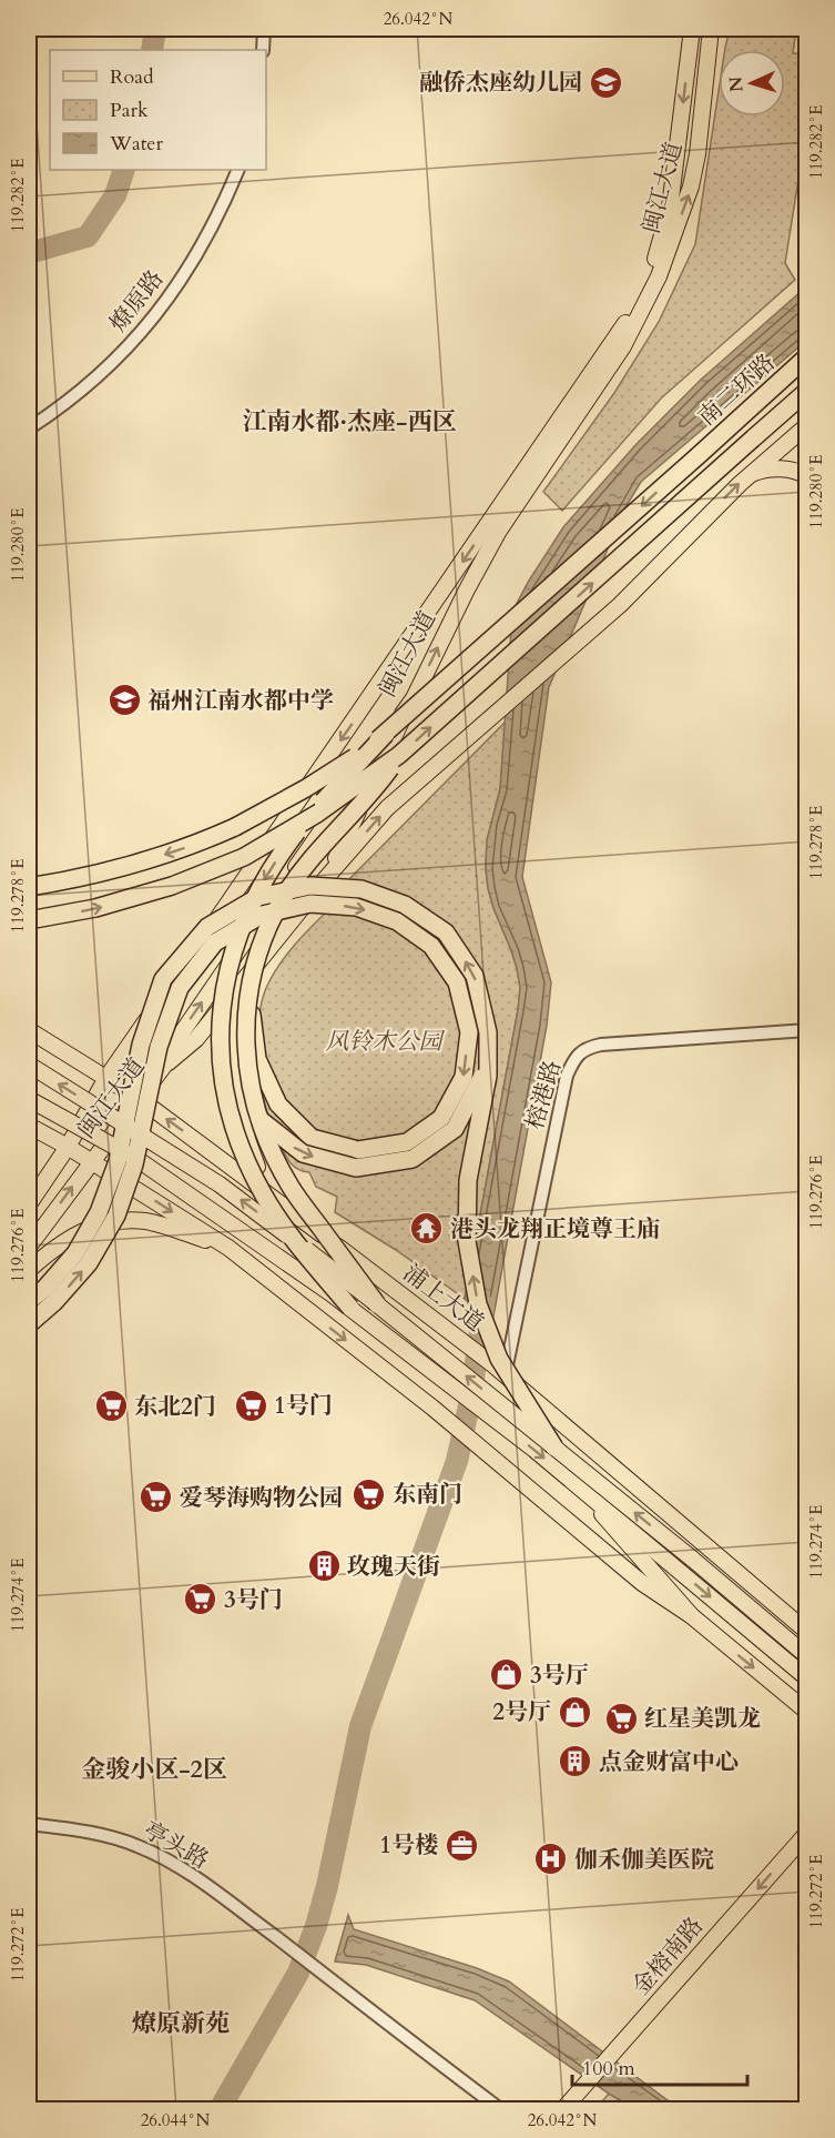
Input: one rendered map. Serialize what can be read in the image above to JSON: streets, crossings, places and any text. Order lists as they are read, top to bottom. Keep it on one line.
{"streets":{"highway":["南二环路"],"main road":["闽江大道","浦上大道","金榕南路"],"street":["燎原路","榕港路","亭头路"]},"crossings":[["闽江大道","浦上大道"],["榕港路","浦上大道"]],"one_way":["金榕南路"],"districts":["江南水都·杰座-西区","金骏小区-2区","燎原新苑"],"parks":["风铃木公园"],"places":{"school or university":["融侨杰座幼儿园","福州江南水都中学"],"temple":["港头龙翔正境尊王庙"],"supermarket":["1号门","东北2门","东南门","爱琴海购物公园","3号门","红星美凯龙"],"building":["玫瑰天街","点金财富中心"],"shop":["3号厅","2号厅"],"office":["1号楼"],"hospital":["伽禾伽美医院"]},"legend":["Road","Park","Water"],"scale_bar":"100 m","north":"left","coordinates":["26.042°N","119.282°E","119.280°E","119.278°E","119.276°E","119.274°E","119.272°E","26.044°N"]}
